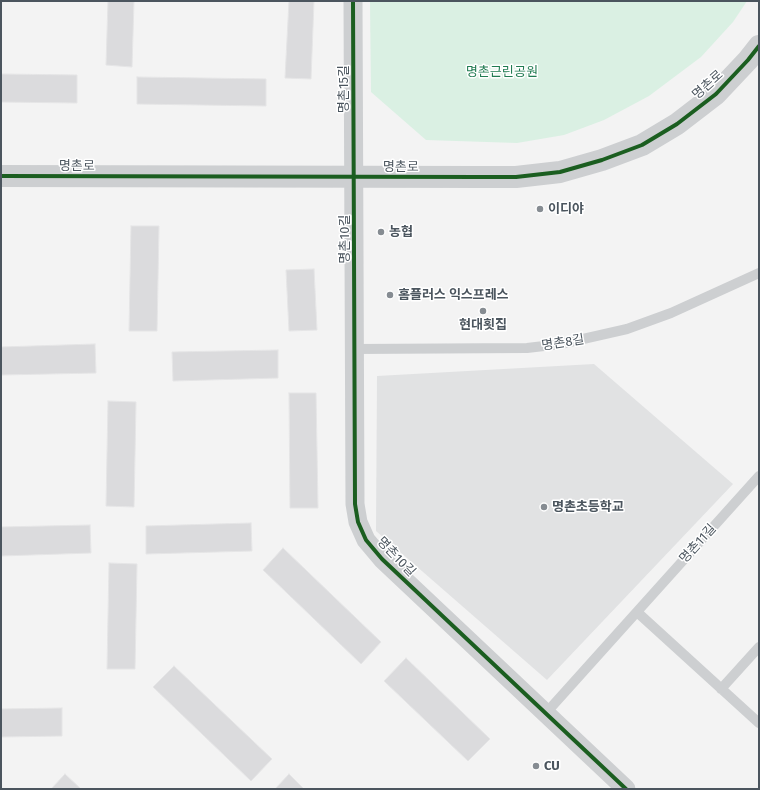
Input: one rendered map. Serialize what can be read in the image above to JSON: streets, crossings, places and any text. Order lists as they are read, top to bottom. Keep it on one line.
{"streets":{"street":["명촌로","명촌15길","명촌10길"],"lane":["명촌8길","명촌11길"]},"crossings":[["명촌로","명촌15길"],["명촌로","명촌10길"],["명촌15길","명촌10길"],["명촌10길","명촌8길"],["명촌10길","명촌11길"]],"parks":["명촌근린공원"],"places":["이디야","농협","홈플러스 익스프레스","현대횟집","명촌초등학교","CU"]}
